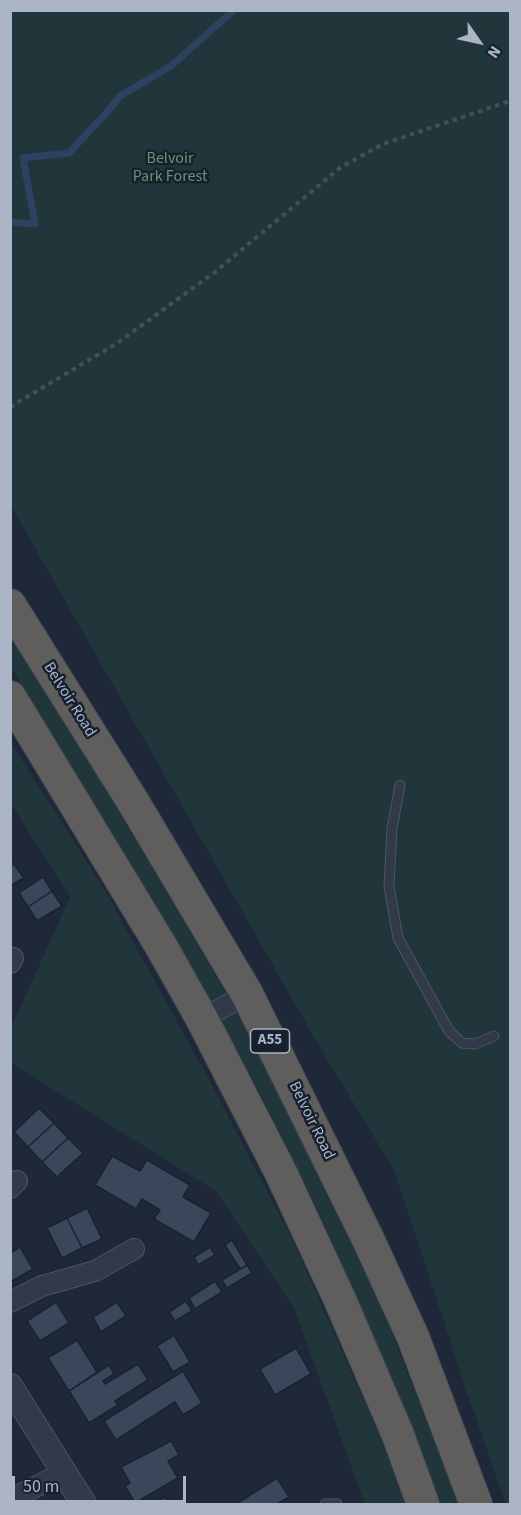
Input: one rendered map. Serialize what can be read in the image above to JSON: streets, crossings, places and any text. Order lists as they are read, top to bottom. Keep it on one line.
{"streets":{"highway":["Belvoir Road","A55"]},"parks":["Belvoir Park Forest"],"scale_bar":"50 m","north":"bottom right"}
